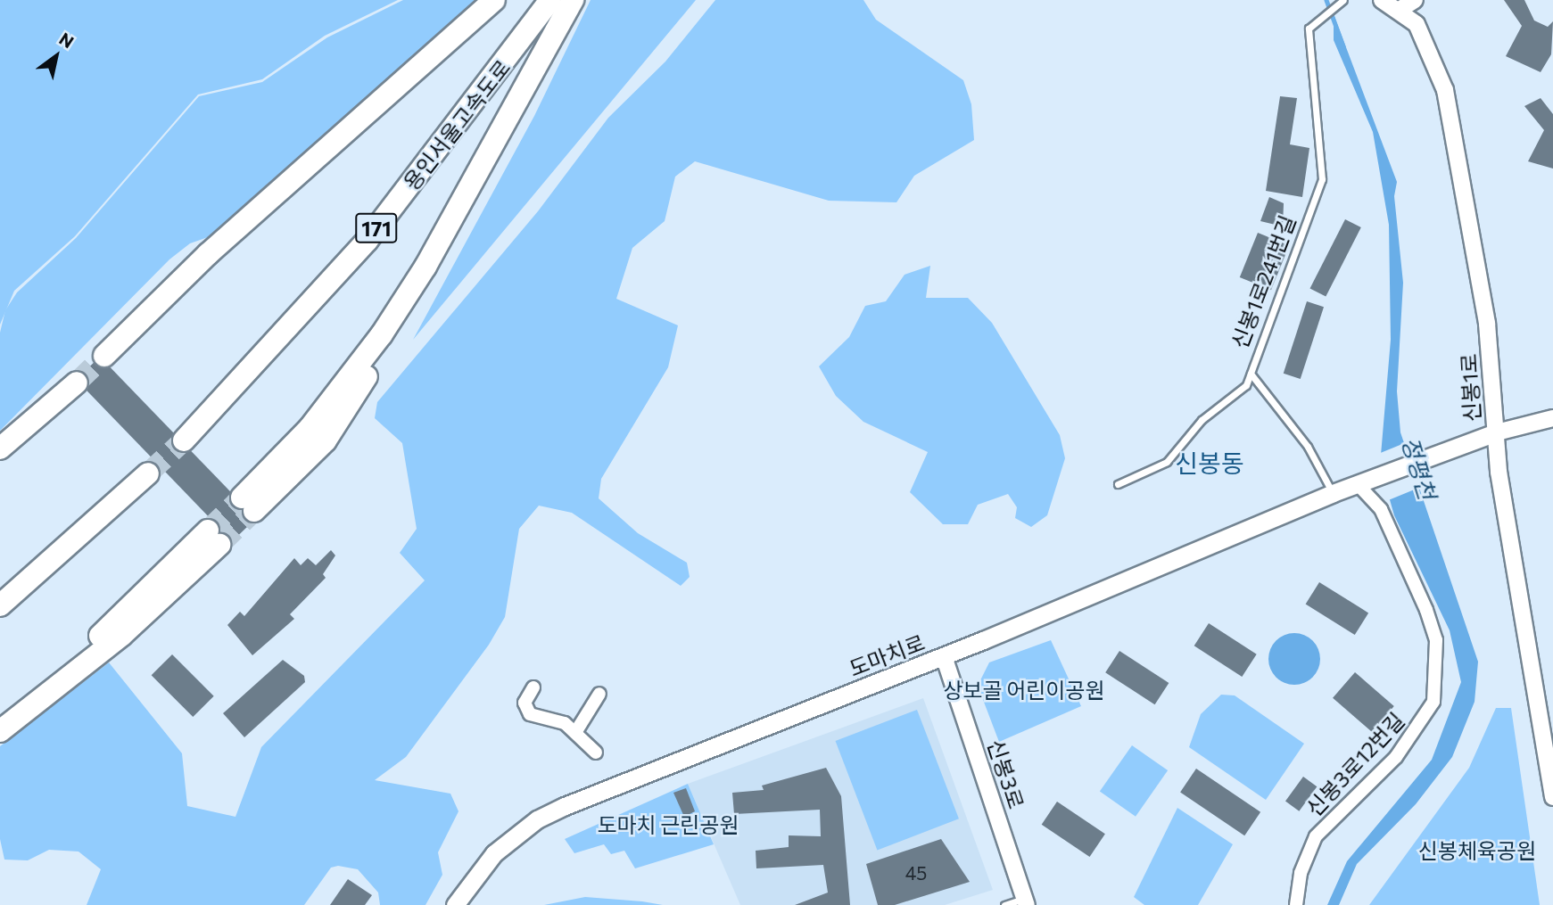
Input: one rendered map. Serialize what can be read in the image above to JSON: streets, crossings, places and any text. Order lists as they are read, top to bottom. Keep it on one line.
{"streets":{"highway":["용인서울고속도로","171"],"main road":["도마치로"],"street":["신봉1로","신봉3로12번길","신봉3로"],"lane":["신봉1로241번길"]},"crossings":[["신봉1로","도마치로"],["도마치로","신봉3로12번길"],["도마치로","신봉3로"]],"districts":["신봉동"],"water":["정평천"],"parks":["상보골 어린이공원","도마치 근린공원","신봉체육공원"],"house_numbers":["45"],"north":"top right"}
